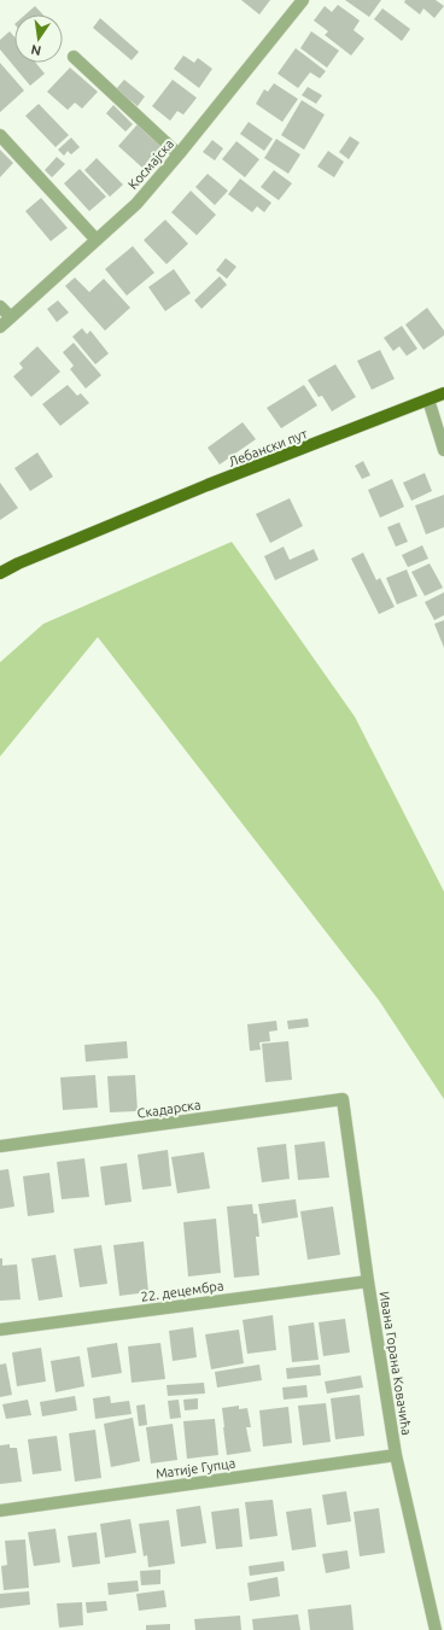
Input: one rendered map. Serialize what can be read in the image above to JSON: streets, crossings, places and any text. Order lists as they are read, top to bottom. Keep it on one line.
{"streets":{"main road":["Лебански пут"],"street":["Космајска","Скадарска","22. децембра","Ивана Горана Ковачића","Матије Гупца"]},"crossings":[["Скадарска","Ивана Горана Ковачића"],["22. децембра","Ивана Горана Ковачића"],["Ивана Горана Ковачића","Матије Гупца"]],"north":"bottom"}
